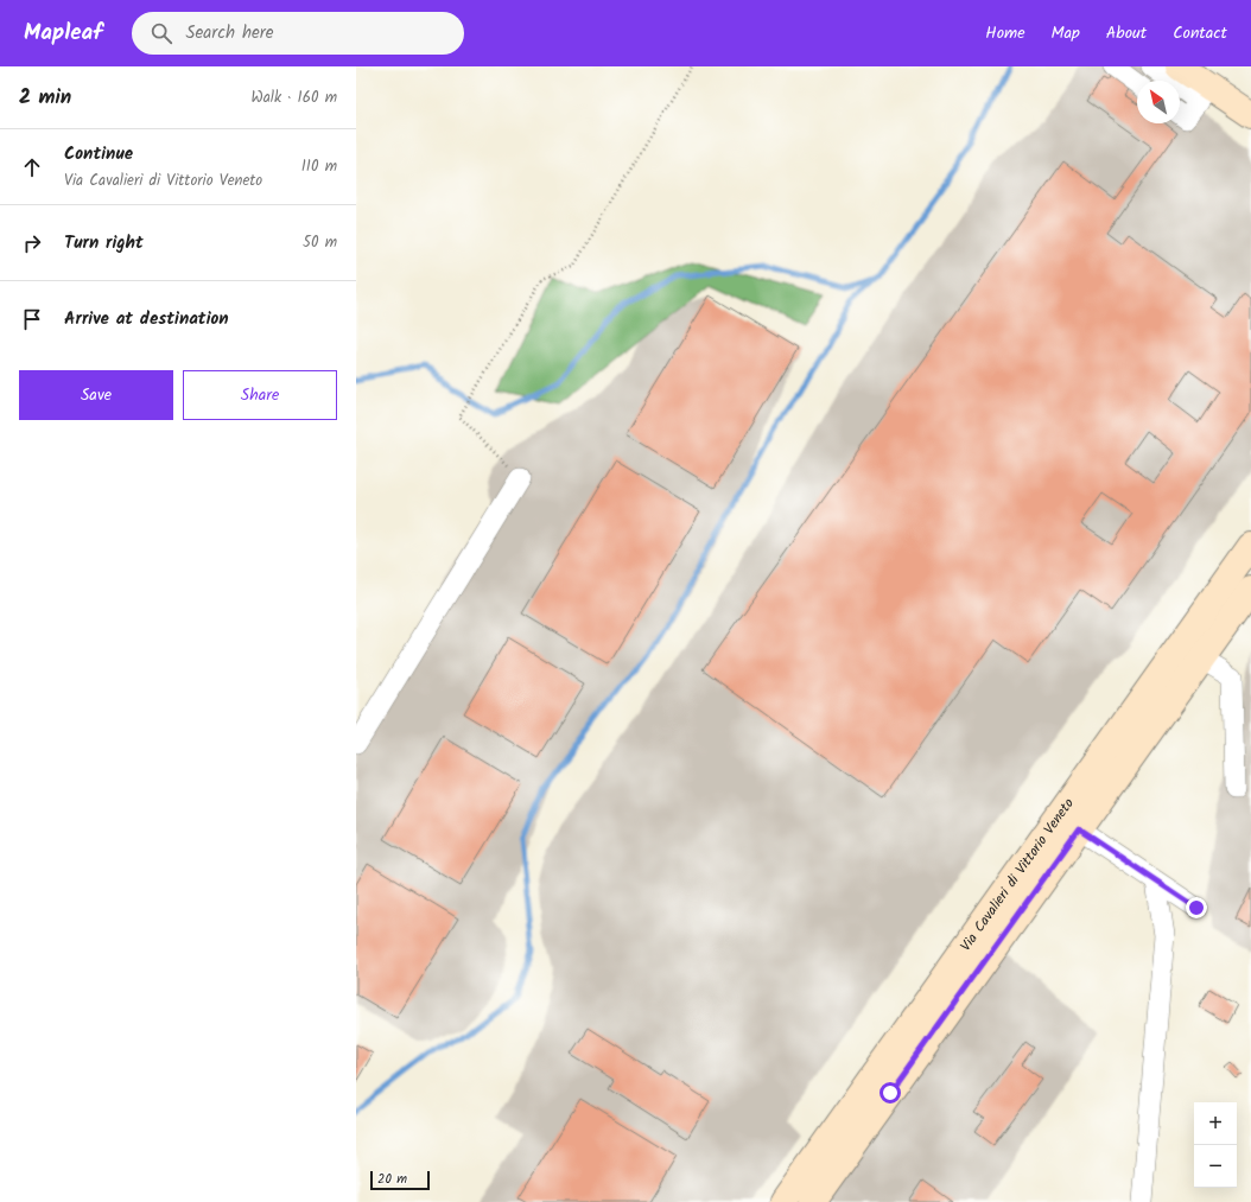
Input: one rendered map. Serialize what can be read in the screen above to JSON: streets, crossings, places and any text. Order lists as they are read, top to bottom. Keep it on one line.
{"streets":{"street":["Via Cavalieri di Vittorio Veneto"]},"scale_bar":"20 m","north":"top left","page":{"header":"Mapleaf","search":"Search here","nav":["Home","Map","About","Contact"],"heading":["2 min","Walk · 160 m"],"list":[["Continue","Via Cavalieri di Vittorio Veneto","110 m"],["Turn right","50 m"],"Arrive at destination"],"buttons":["Save","Share"],"map_buttons":["+","−"],"scale":"20 m"}}
